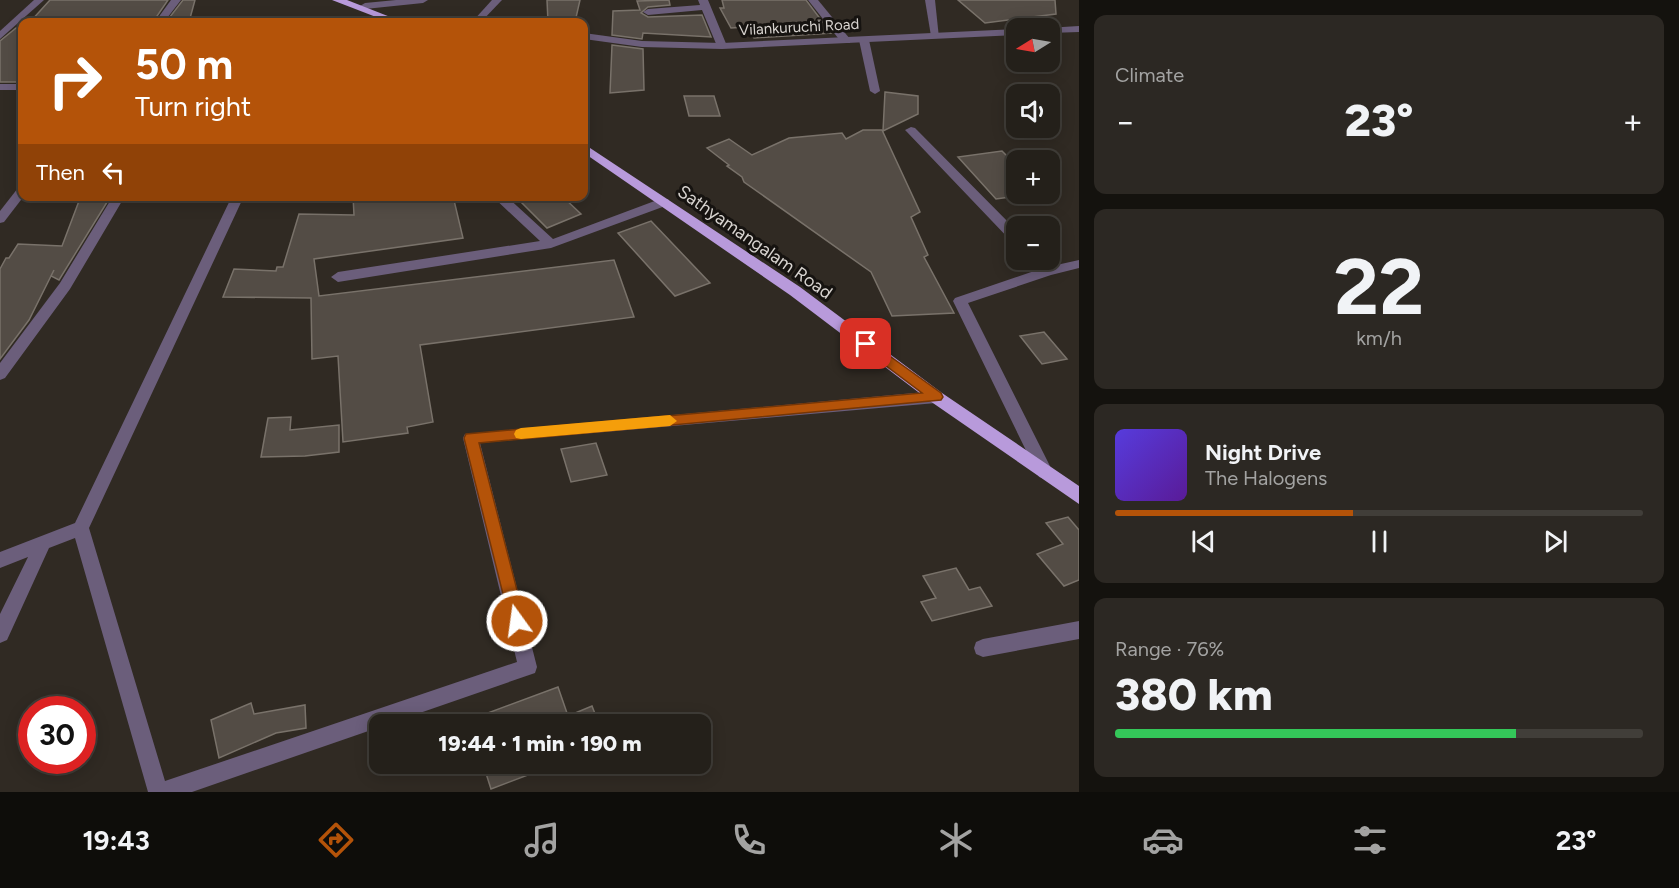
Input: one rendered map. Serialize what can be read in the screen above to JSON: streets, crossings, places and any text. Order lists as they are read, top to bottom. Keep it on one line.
{"streets":{"highway":["Sathyamangalam Road"],"street":["Vilankuruchi Road"]},"north":"left","page":{"tile":["Climate",["22","km/h"],["Range · 76%","380 km"]],"map_buttons":["+","−"],"turn":["50 m","Turn right"],"heat":["−","23°","+"],"then":"Then","song":["Night Drive","The Halogens"],"limit":"30","trip":"19:44 · 1 min · 190 m","tabs":["19:43","23°"]}}
